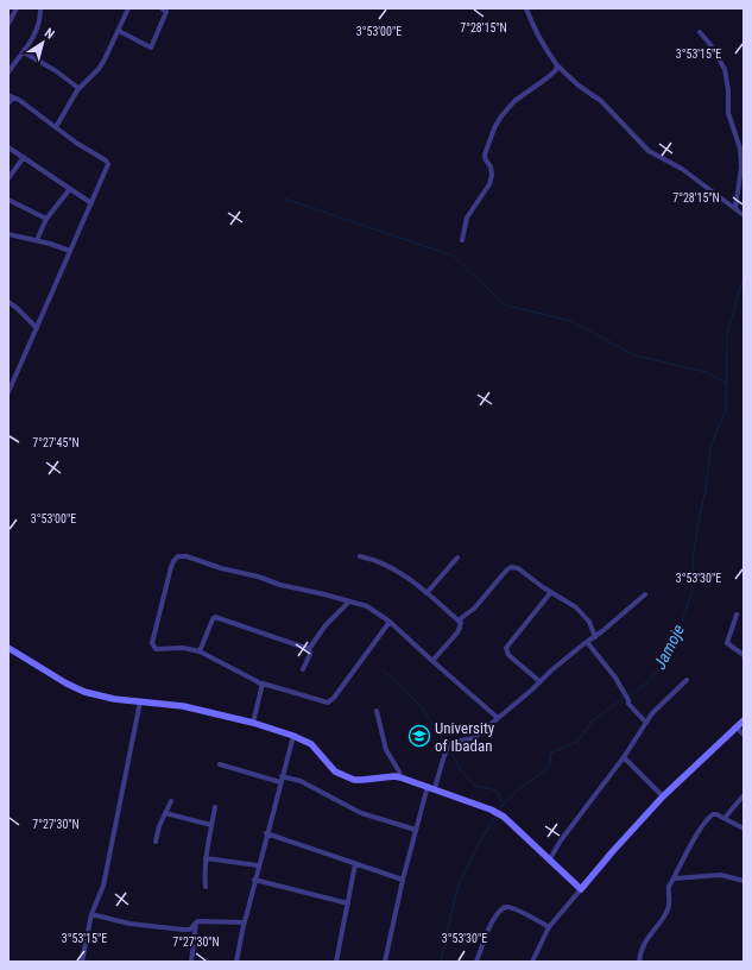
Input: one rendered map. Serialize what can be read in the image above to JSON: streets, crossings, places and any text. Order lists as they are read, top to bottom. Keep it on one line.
{"water":["Jamoje"],"places":{"school or university":["University of Ibadan"]},"north":"top right","coordinates":["7°28'15\"N","3°53'00\"E","3°53'15\"E","7°27'45\"N","3°53'30\"E","7°27'30\"N"]}
